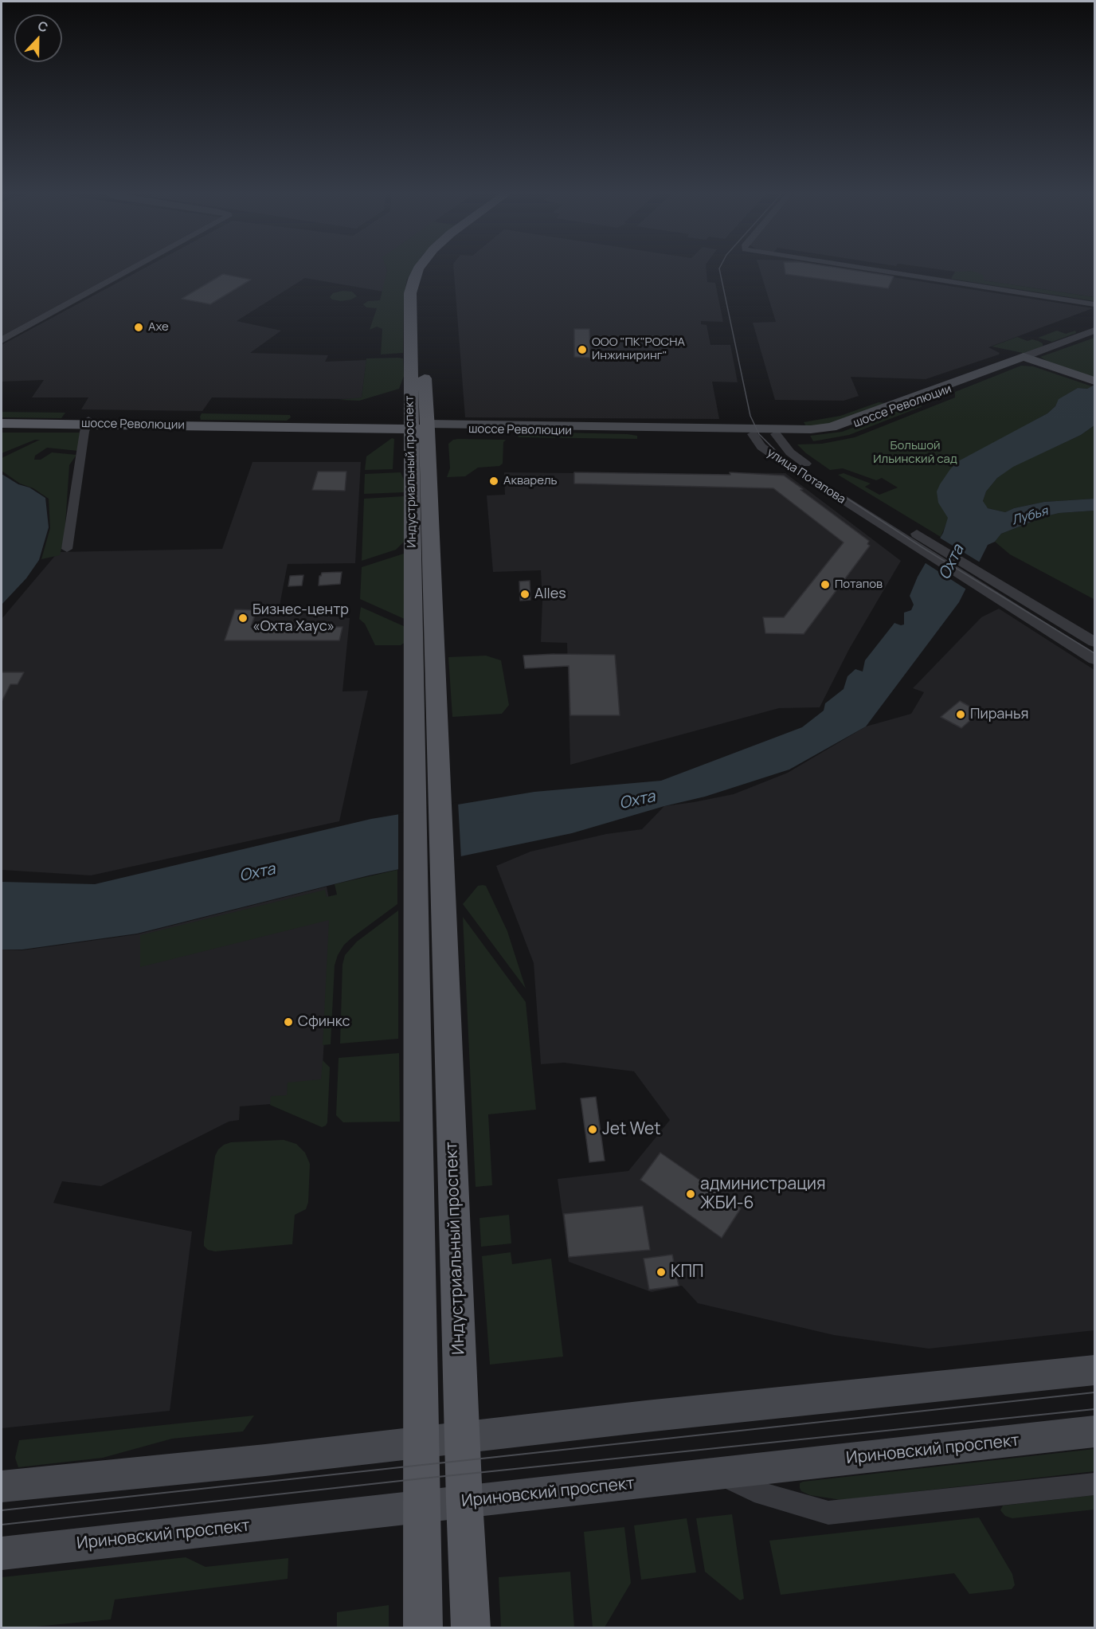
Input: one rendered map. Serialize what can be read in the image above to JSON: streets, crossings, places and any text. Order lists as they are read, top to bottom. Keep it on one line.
{"streets":{"main road":["шоссе Революции","Индустриальный проспект","Ириновский проспект"],"street":["улица Потапова"]},"crossings":[["шоссе Революции","Индустриальный проспект"],["шоссе Революции","улица Потапова"],["Индустриальный проспект","Ириновский проспект"]],"water":["Лубья","Охта"],"parks":["Большой Ильинский сад"],"places":["Ахе","ООО \"ПК\"РОСНА Инжиниринг\"","Акварель","Потапов","Alles","Бизнес-центр «Охта Хаус»","Пиранья","Сфинкс","Jet Wet","администрация ЖБИ-6","КПП"],"north":"top"}
